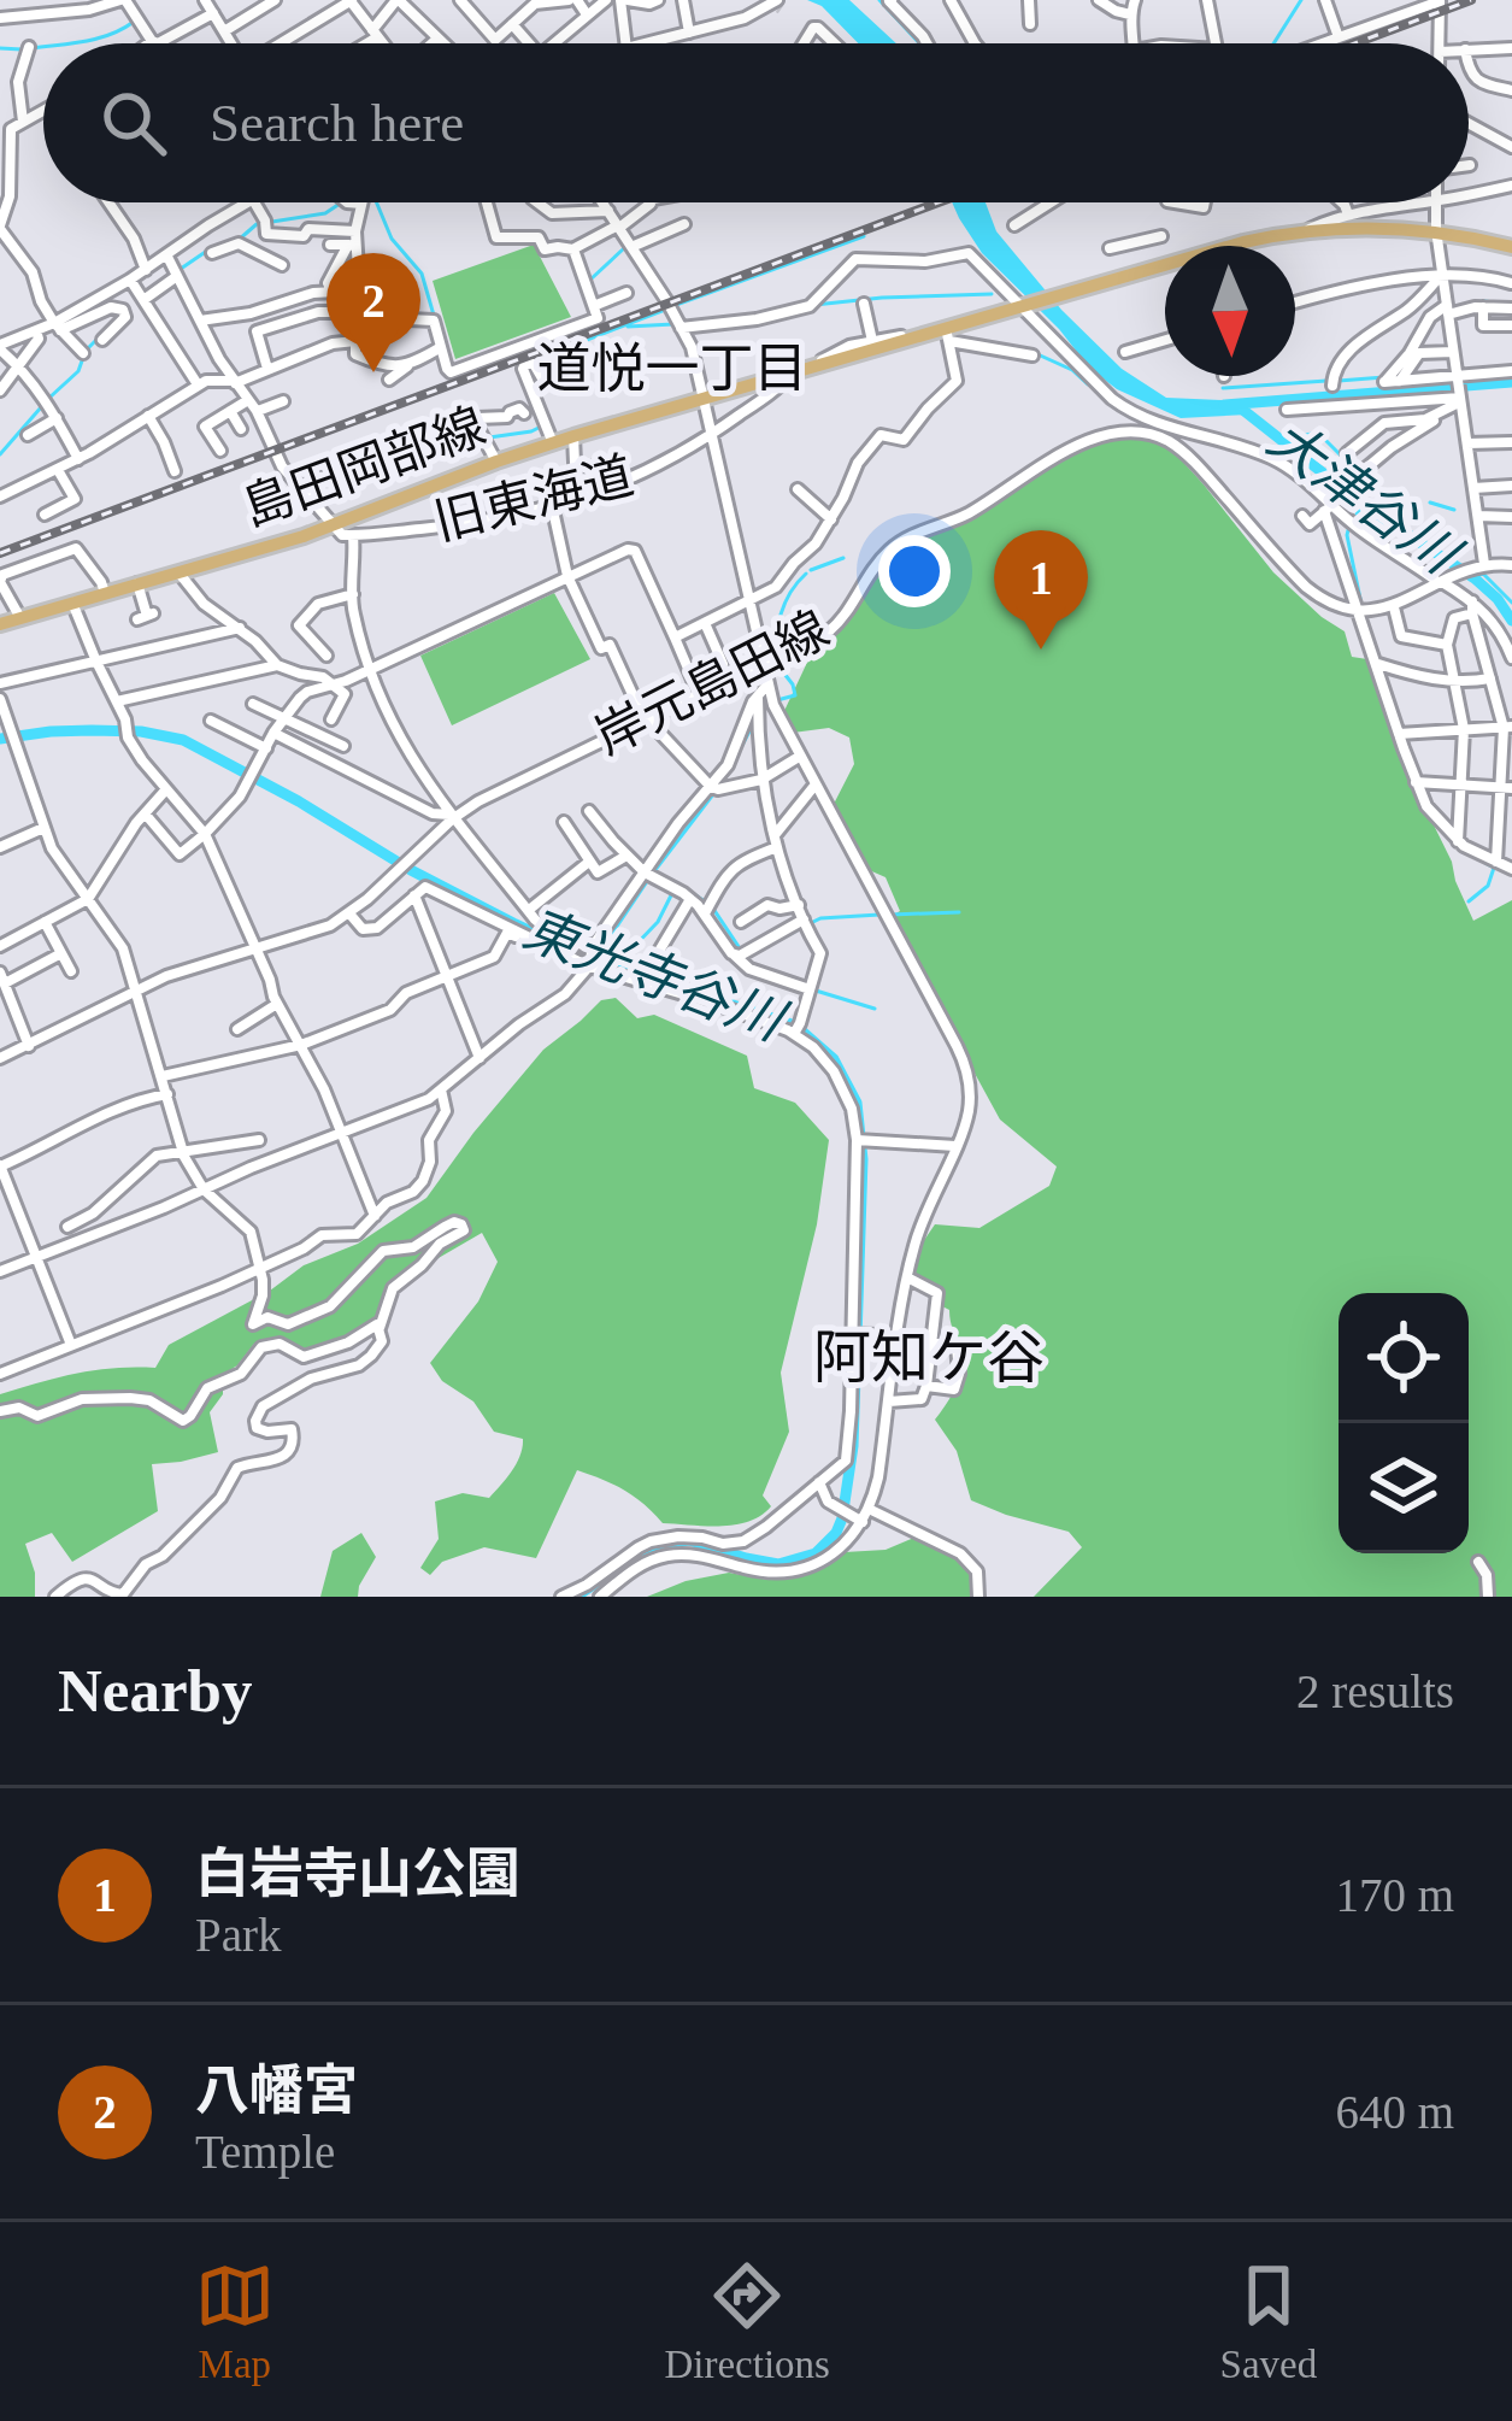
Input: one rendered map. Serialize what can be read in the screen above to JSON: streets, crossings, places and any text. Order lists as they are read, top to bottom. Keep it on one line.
{"streets":{"main road":["島田岡部線"],"street":["旧東海道","岸元島田線"]},"crossings":[["島田岡部線","旧東海道"]],"districts":["道悦一丁目","阿知ケ谷"],"water":["大津谷川","東光寺谷川"],"north":"bottom","page":{"search":"Search here","pins":["2","1"],"heading":["Nearby","2 results"],"list":[{"mark":"1","name":"白岩寺山公園","note":"Park","value":"170 m"},{"mark":"2","name":"八幡宮","note":"Temple","value":"640 m"}],"nav":["Map","Directions","Saved"]}}
